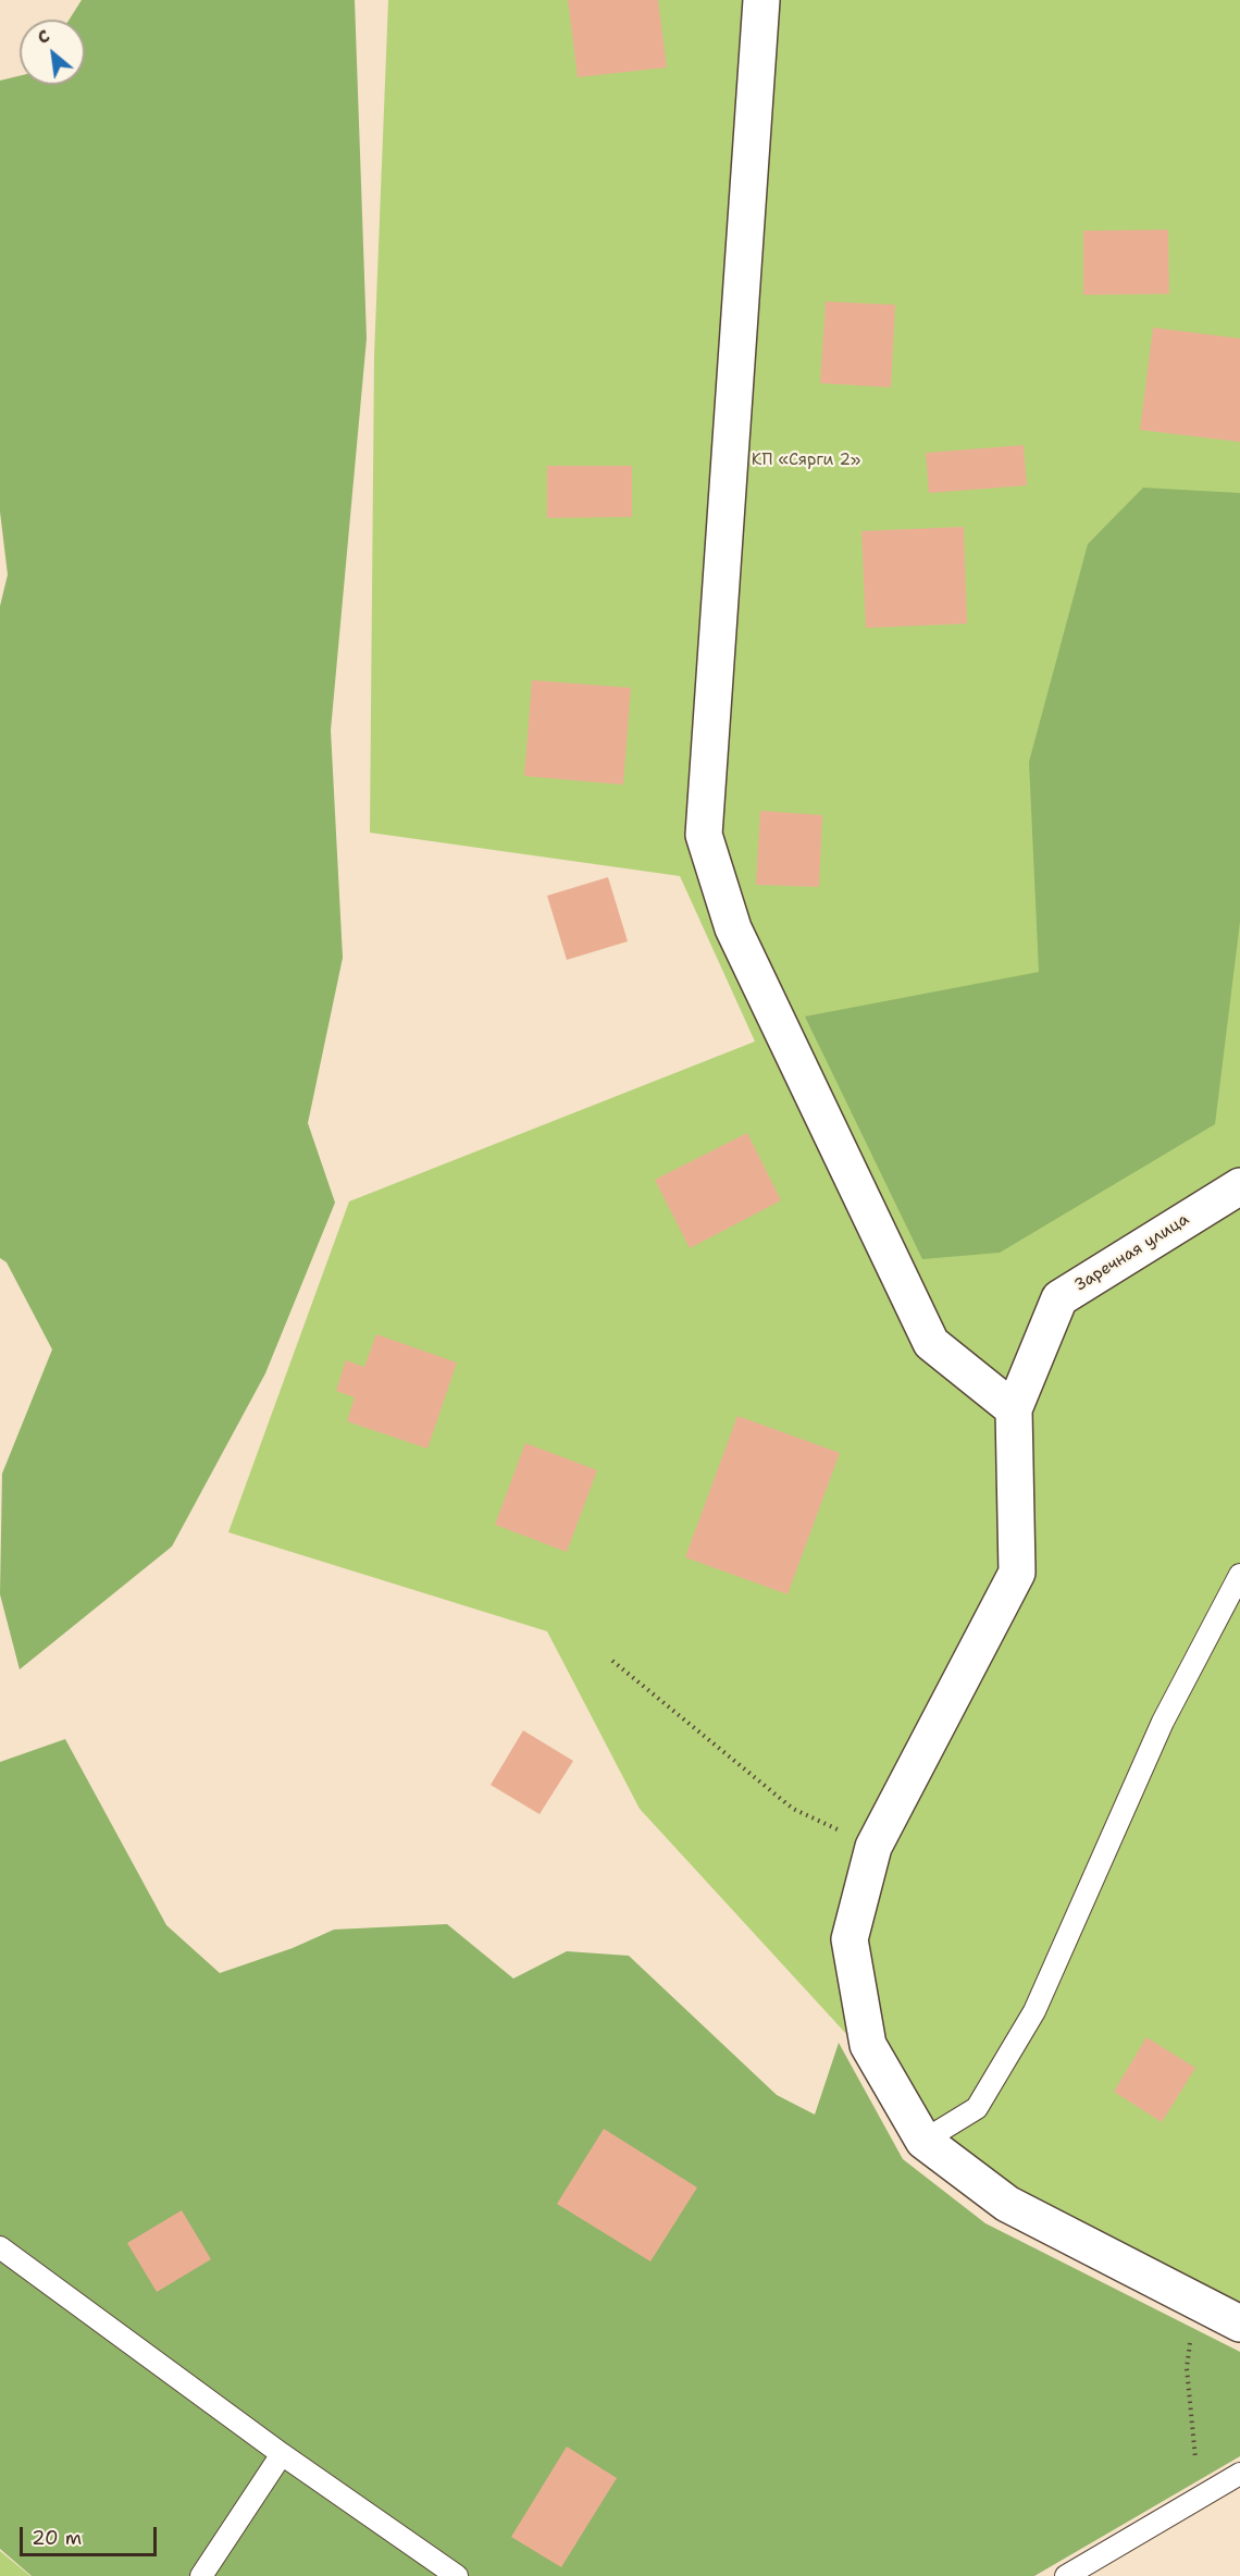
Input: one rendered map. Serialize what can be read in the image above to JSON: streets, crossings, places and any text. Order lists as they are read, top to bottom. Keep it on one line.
{"streets":{"street":["Заречная улица"]},"parks":["КП «Сярги 2»"],"scale_bar":"20 m","north":"top left"}
